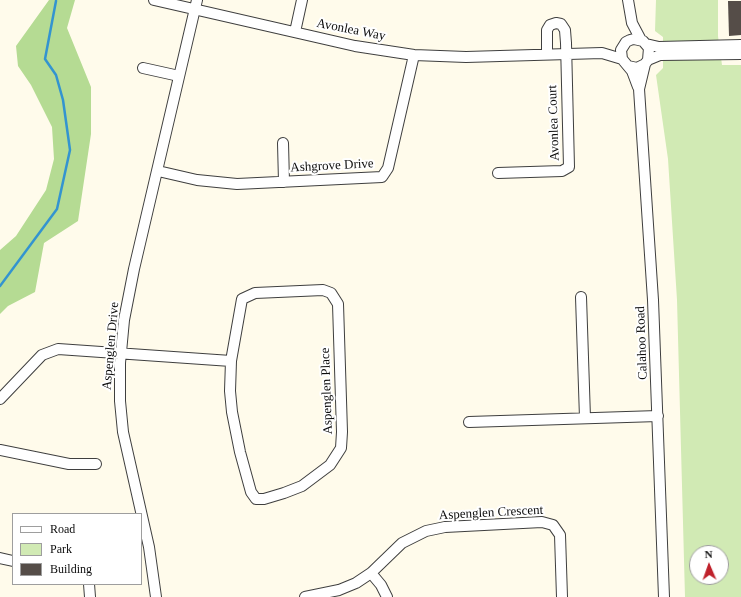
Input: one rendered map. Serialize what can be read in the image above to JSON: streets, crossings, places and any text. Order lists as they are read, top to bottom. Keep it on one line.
{"streets":{"street":["Avonlea Way","Avonlea Court","Ashgrove Drive","Calahoo Road","Aspenglen Drive","Aspenglen Place","Aspenglen Crescent"]},"crossings":[["Avonlea Way","Avonlea Court"],["Avonlea Way","Ashgrove Drive"],["Avonlea Way","Calahoo Road"],["Avonlea Way","Aspenglen Drive"],["Ashgrove Drive","Aspenglen Drive"]],"legend":["Road","Park","Building"],"north":"top"}
